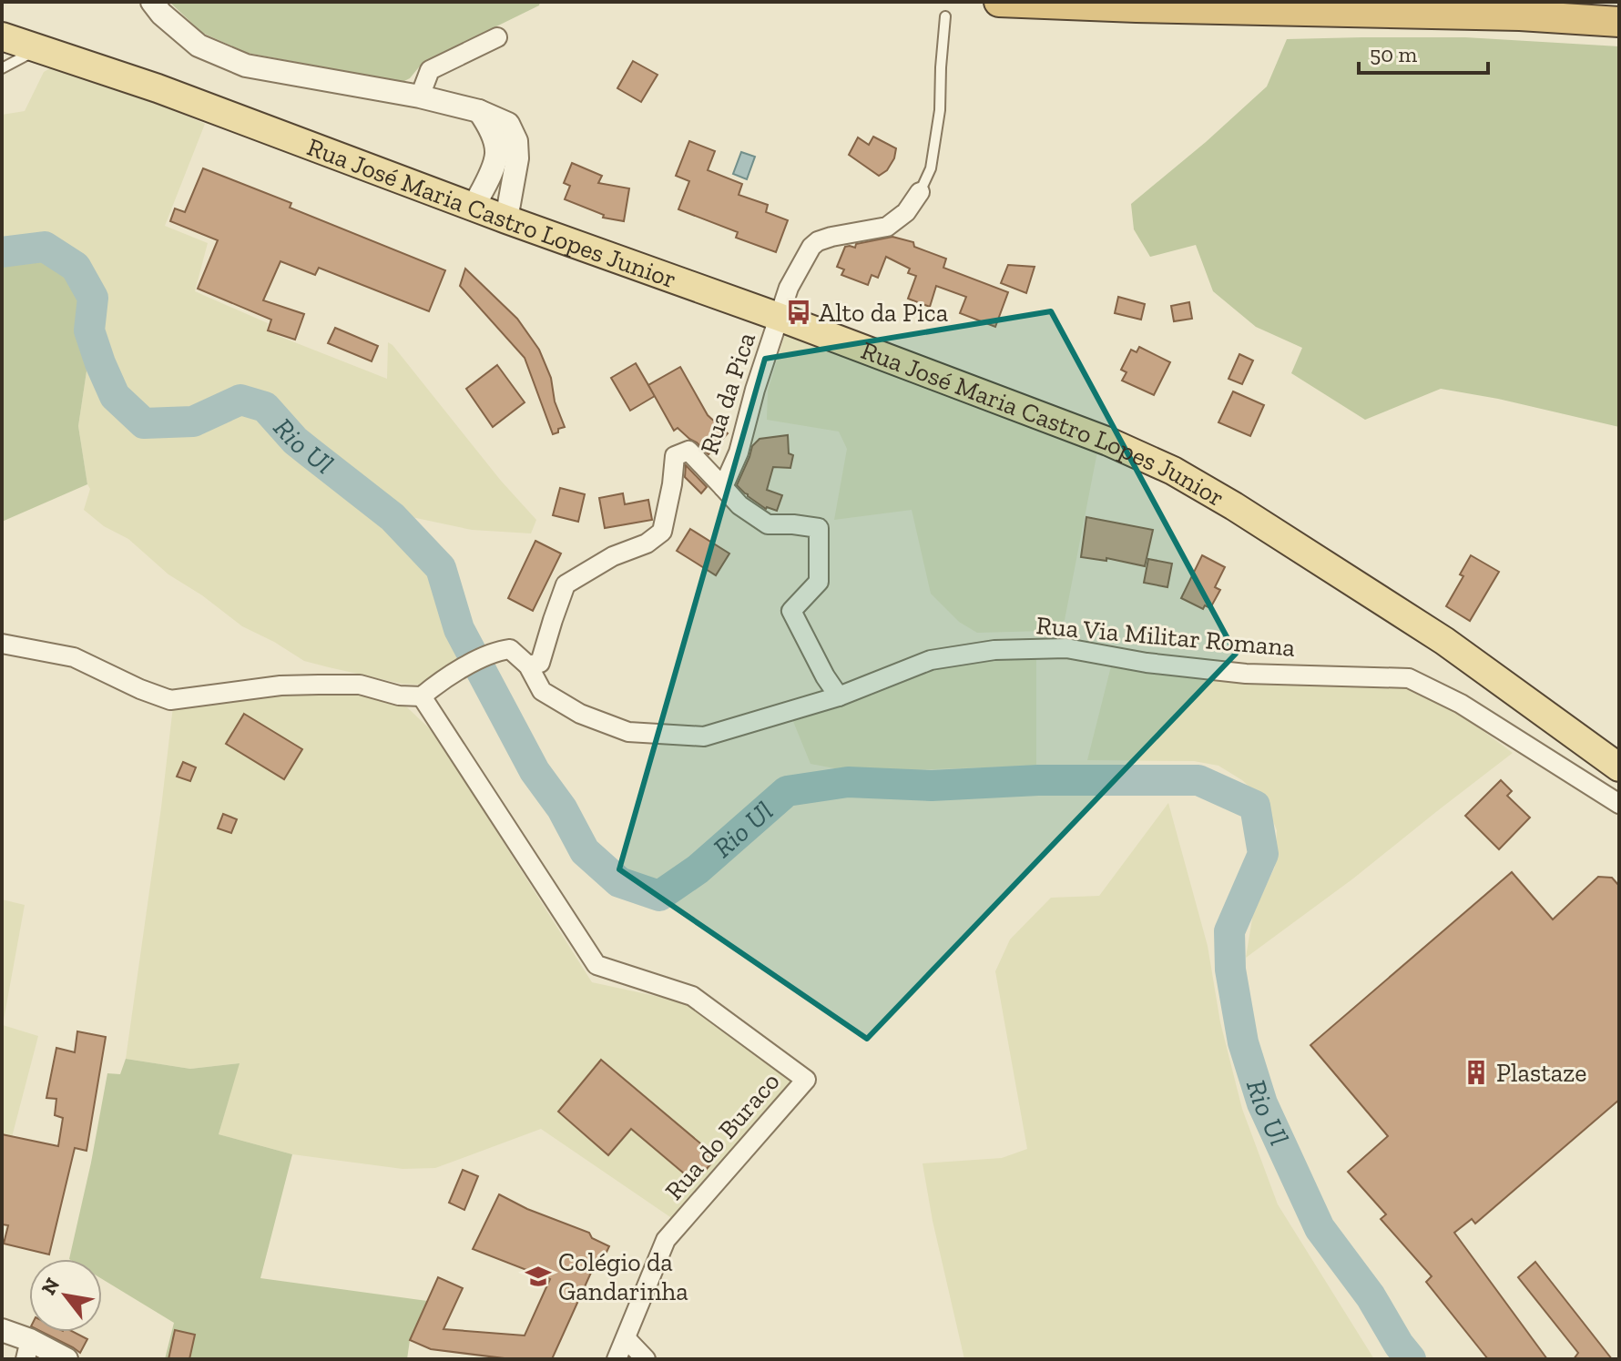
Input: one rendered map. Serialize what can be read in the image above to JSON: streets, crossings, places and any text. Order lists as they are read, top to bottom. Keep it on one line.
{"streets":{"main road":["Rua José Maria Castro Lopes Junior"],"street":["Rua da Pica","Rua Via Militar Romana","Rua do Buraco"]},"crossings":[["Rua José Maria Castro Lopes Junior","Rua da Pica"],["Rua da Pica","Rua Via Militar Romana"],["Rua Via Militar Romana","Rua do Buraco"]],"water":["Rio Ul"],"places":{"bus stop":["Alto da Pica"],"building":["Plastaze"],"school or university":["Colégio da Gandarinha"]},"scale_bar":"50 m","north":"top left"}
